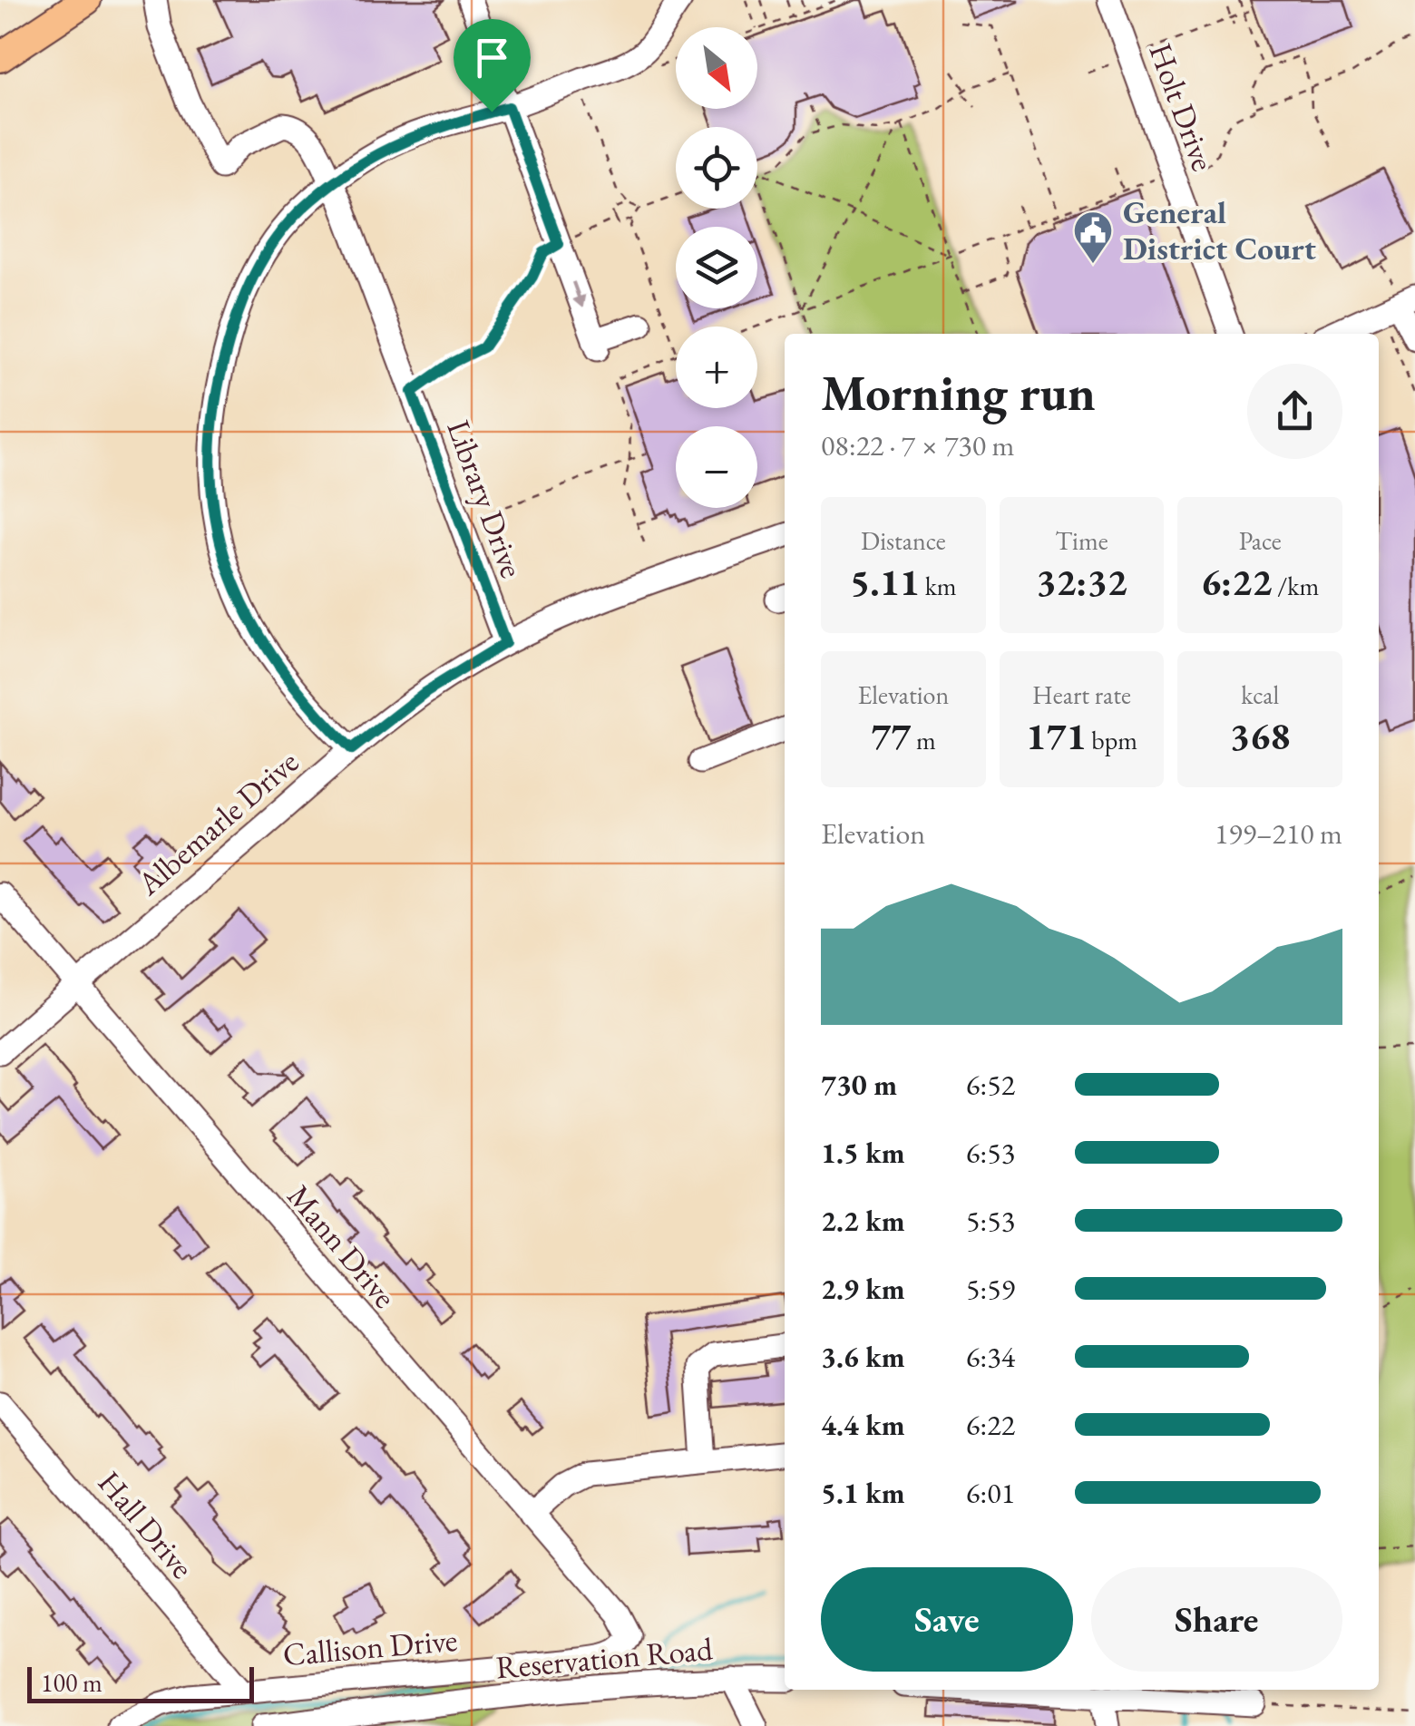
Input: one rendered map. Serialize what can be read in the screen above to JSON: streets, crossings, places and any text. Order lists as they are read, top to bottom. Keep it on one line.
{"streets":{"street":["Holt Drive","Library Drive","Albemarle Drive","Mann Drive","Hall Drive","Callison Drive","Reservation Road"]},"crossings":[["Library Drive","Albemarle Drive"],["Albemarle Drive","Mann Drive"],["Mann Drive","Callison Drive"],["Hall Drive","Callison Drive"]],"places":{"public building":["General District Court"]},"scale_bar":"100 m","north":"bottom right","page":{"map_buttons":["+","−"],"heading":["Morning run","08:22 · 7 × 730 m"],"stats":[["Distance","5.11 km"],["Time","32:32"],["Pace","6:22 /km"],["Elevation","77 m"],["Heart rate","171 bpm"],["kcal","368"]],"chart":["Elevation","199–210 m"],"list":[{"name":"730 m","note":"6:52"},{"name":"1.5 km","note":"6:53"},{"name":"2.2 km","note":"5:53"},{"name":"2.9 km","note":"5:59"},{"name":"3.6 km","note":"6:34"},{"name":"4.4 km","note":"6:22"},{"name":"5.1 km","note":"6:01"}],"buttons":["Save","Share"],"scale":"100 m"}}
